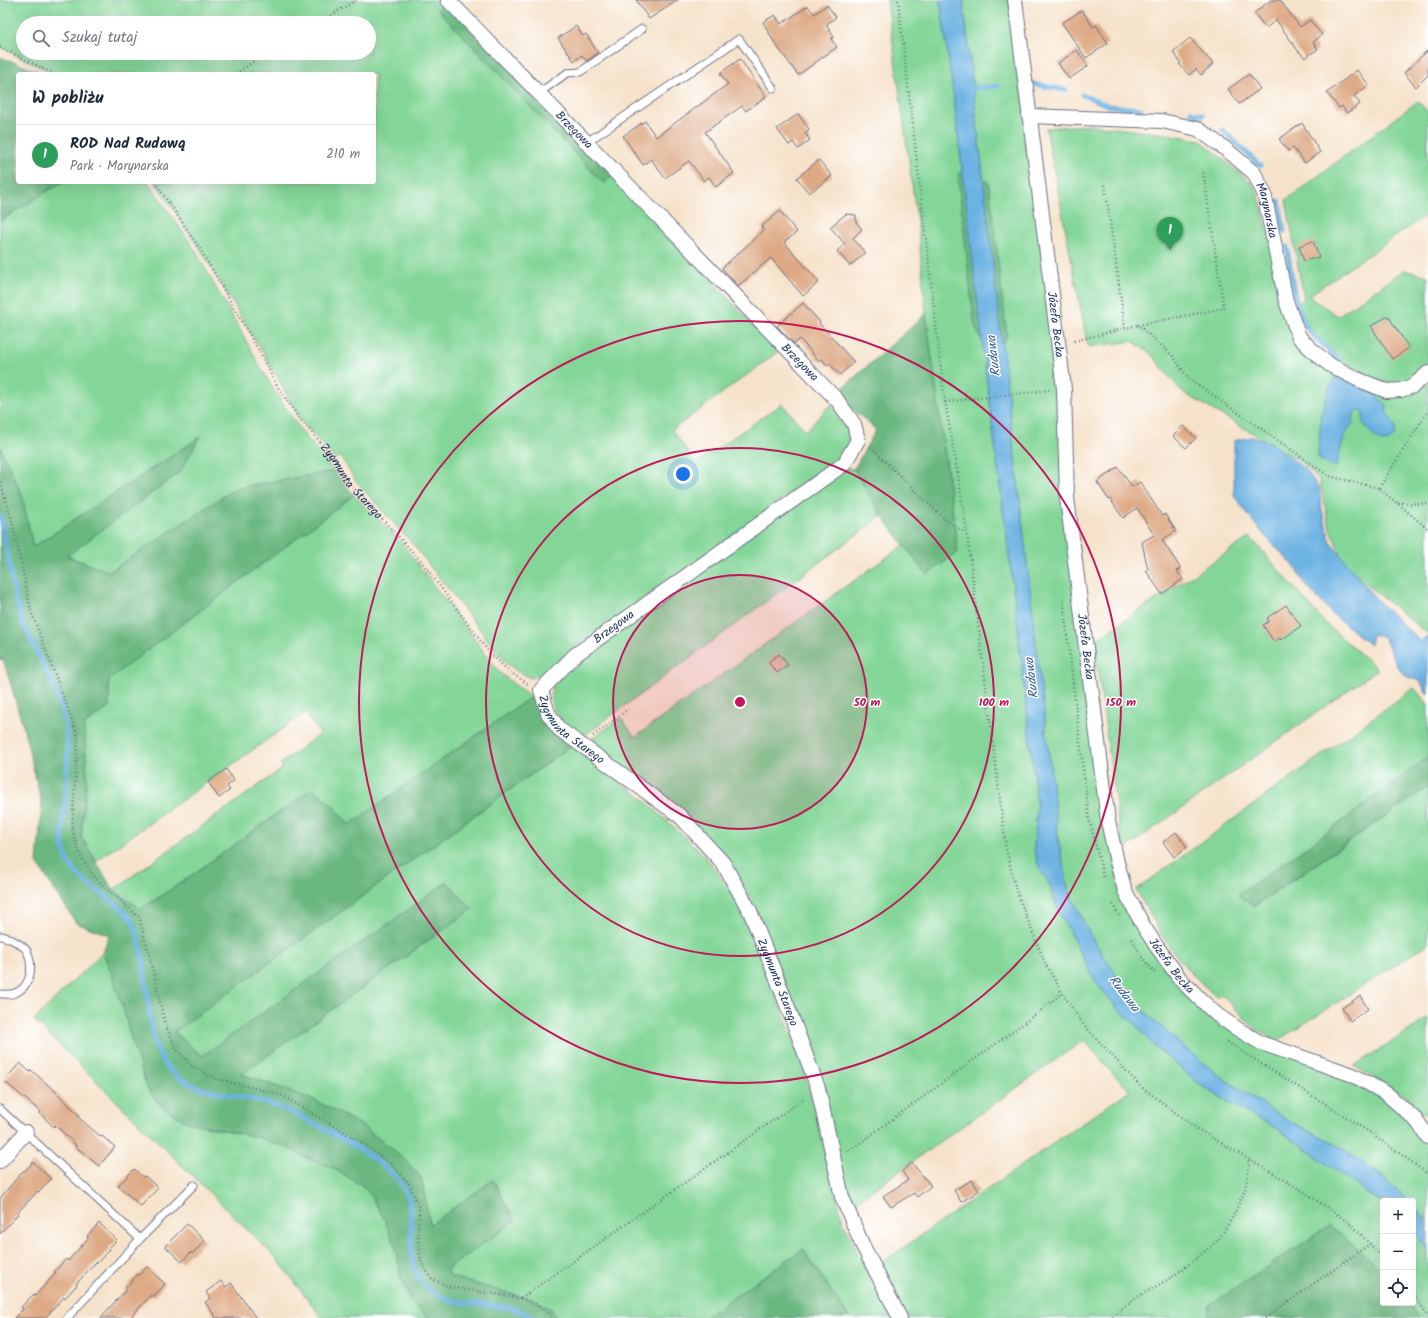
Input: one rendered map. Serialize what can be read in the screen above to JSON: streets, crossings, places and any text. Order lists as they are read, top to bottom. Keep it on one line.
{"streets":{"street":["Brzegowa","Marynarska","Józefa Becka","Zygmunta Starego"]},"crossings":[["Brzegowa","Zygmunta Starego"],["Marynarska","Józefa Becka"]],"water":["Rudawa"],"page":{"search":"Szukaj tutaj","heading":"W pobliżu","list":[{"mark":"1","name":"ROD Nad Rudawą","note":"Park · Marynarska","value":"210 m"}],"pins":"1","map_buttons":["+","−"]},"rings":["50 m","100 m","150 m"]}
